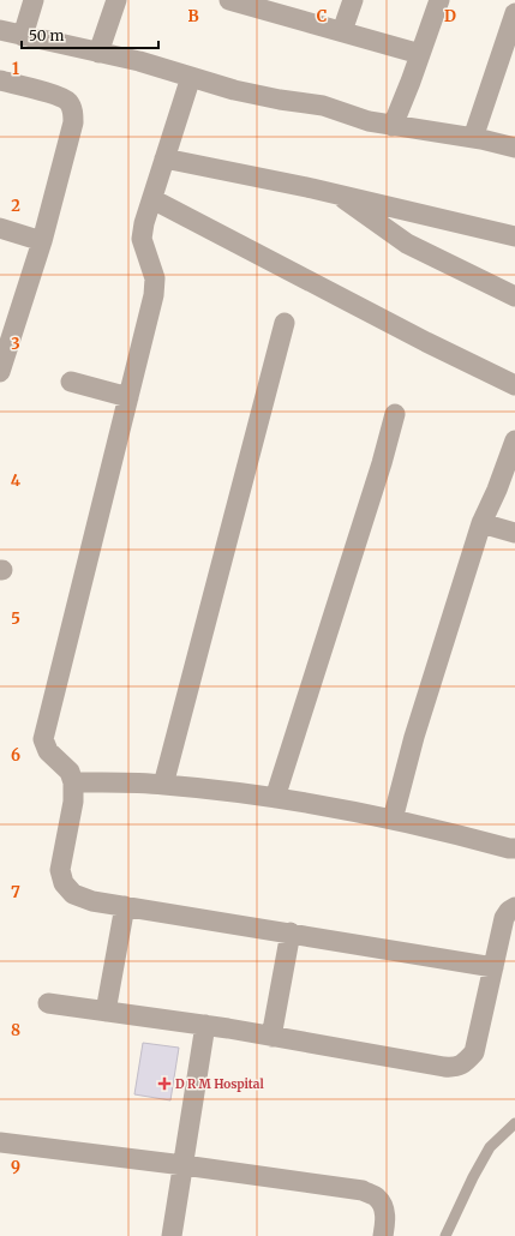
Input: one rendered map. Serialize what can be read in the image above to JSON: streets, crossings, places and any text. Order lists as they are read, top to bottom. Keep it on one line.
{"places":{"health":["D R M Hospital"]},"scale_bar":"50 m","grid":{"columns":["B","C","D"],"rows":["1","2","3","4","5","6","7","8","9"]}}
